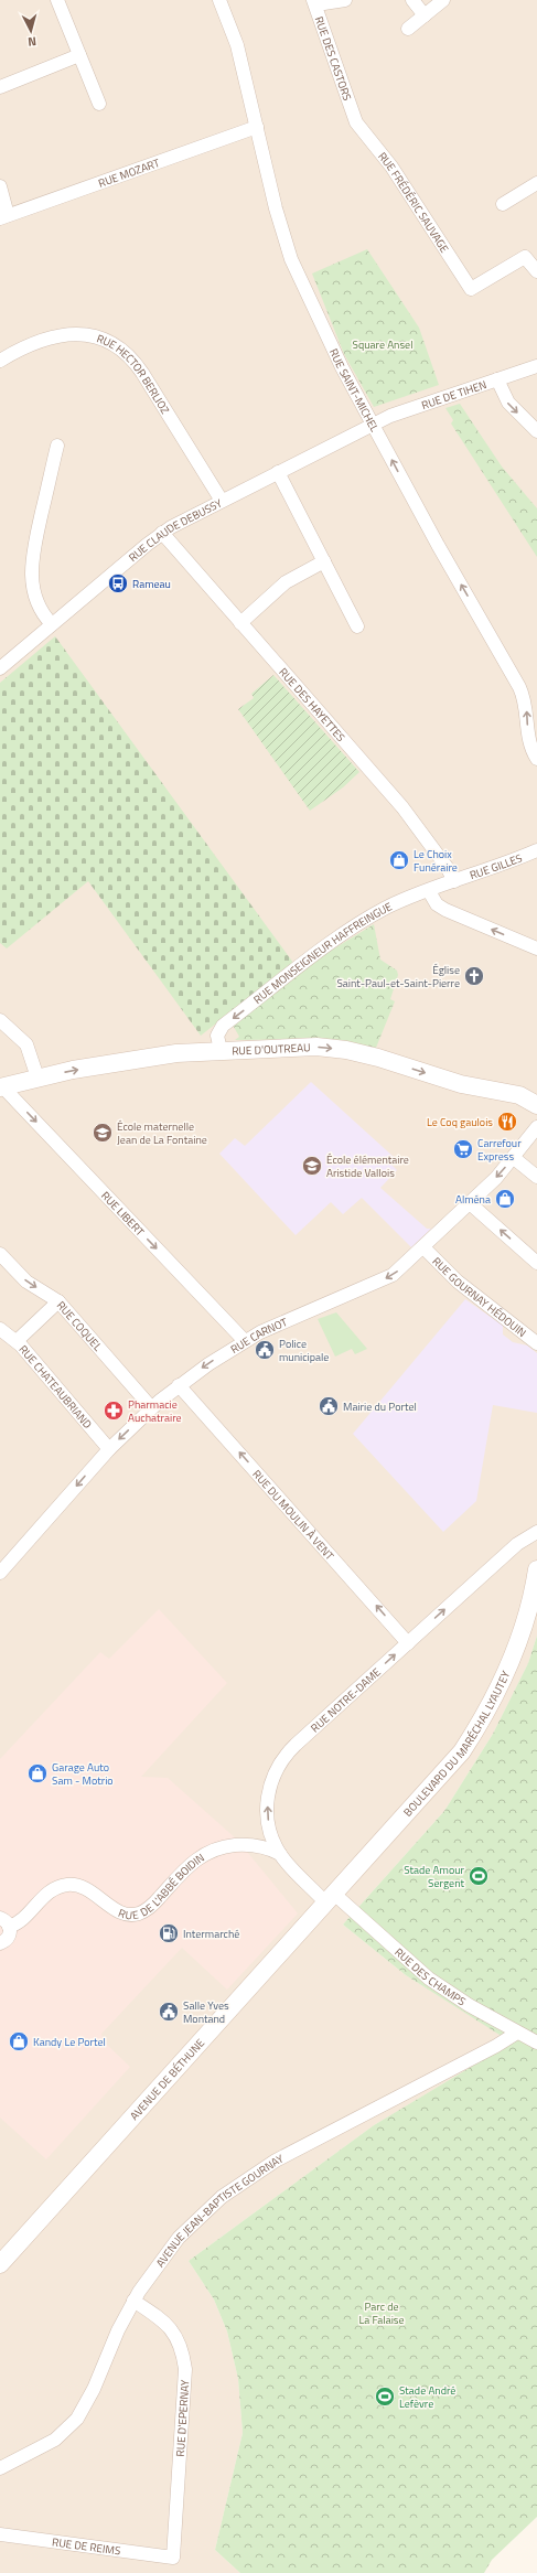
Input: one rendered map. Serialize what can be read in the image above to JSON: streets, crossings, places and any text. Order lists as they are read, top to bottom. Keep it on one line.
{"streets":{"street":["RUE DES CASTORS","RUE MOZART","RUE FRÉDÉRIC SAUVAGE","RUE HECTOR BERLIOZ","RUE SAINT-MICHEL","RUE DE TIHEN","RUE CLAUDE DEBUSSY","RUE DES HAYETTES","RUE GILLES","RUE MONSEIGNEUR HAFFREINGUE","RUE D'OUTREAU","RUE LIBERT","RUE GOURNAY HÉDOUIN","RUE COQUEL","RUE CARNOT","RUE CHATEAUBRIAND","RUE DU MOULIN À VENT","RUE NOTRE-DAME","BOULEVARD DU MARÉCHAL LYAUTEY","RUE DE L'ABBÉ BOIDIN","RUE DES CHAMPS","AVENUE DE BÉTHUNE","AVENUE JEAN-BAPTISTE GOURNAY","RUE D'EPERNAY","RUE DE REIMS"]},"crossings":[["RUE DES CASTORS","RUE FRÉDÉRIC SAUVAGE"],["RUE MOZART","RUE SAINT-MICHEL"],["RUE HECTOR BERLIOZ","RUE CLAUDE DEBUSSY"],["RUE SAINT-MICHEL","RUE DE TIHEN"],["RUE SAINT-MICHEL","RUE CLAUDE DEBUSSY"],["RUE DE TIHEN","RUE CLAUDE DEBUSSY"],["RUE CLAUDE DEBUSSY","RUE DES HAYETTES"],["RUE DES HAYETTES","RUE GILLES"],["RUE DES HAYETTES","RUE MONSEIGNEUR HAFFREINGUE"],["RUE GILLES","RUE MONSEIGNEUR HAFFREINGUE"],["RUE MONSEIGNEUR HAFFREINGUE","RUE D'OUTREAU"],["RUE D'OUTREAU","RUE LIBERT"],["RUE LIBERT","RUE CARNOT"],["RUE GOURNAY HÉDOUIN","RUE CARNOT"],["RUE COQUEL","RUE CARNOT"],["RUE CARNOT","RUE CHATEAUBRIAND"],["RUE CARNOT","RUE DU MOULIN À VENT"],["RUE DU MOULIN À VENT","RUE NOTRE-DAME"],["RUE NOTRE-DAME","BOULEVARD DU MARÉCHAL LYAUTEY"],["RUE NOTRE-DAME","RUE DE L'ABBÉ BOIDIN"],["RUE NOTRE-DAME","RUE DES CHAMPS"],["RUE NOTRE-DAME","AVENUE DE BÉTHUNE"],["BOULEVARD DU MARÉCHAL LYAUTEY","RUE DES CHAMPS"],["BOULEVARD DU MARÉCHAL LYAUTEY","AVENUE DE BÉTHUNE"],["RUE DES CHAMPS","AVENUE DE BÉTHUNE"],["RUE DES CHAMPS","AVENUE JEAN-BAPTISTE GOURNAY"],["AVENUE JEAN-BAPTISTE GOURNAY","RUE D'EPERNAY"],["RUE D'EPERNAY","RUE DE REIMS"]],"one_way":["RUE MONSEIGNEUR HAFFREINGUE","RUE D'OUTREAU","RUE LIBERT","RUE CARNOT","RUE DU MOULIN À VENT","RUE NOTRE-DAME"],"parks":["Square Ansel","Parc de La Falaise"],"places":{"bus stop":["Rameau"],"shop":["Le Choix Funéraire","Alména","Garage Auto Sam - Motrio","Kandy Le Portel"],"church":["Église Saint-Paul-et-Saint-Pierre"],"restaurant":["Le Coq gaulois"],"school or university":["École maternelle Jean de La Fontaine","École élémentaire Aristide Vallois"],"supermarket":["Carrefour Express"],"public building":["Police municipale","Mairie du Portel","Salle Yves Montand"],"pharmacy":["Pharmacie Auchatraire"],"sports":["Stade Amour Sergent","Stade André Lefèvre"],"fuel station":["Intermarché"]},"north":"bottom"}
